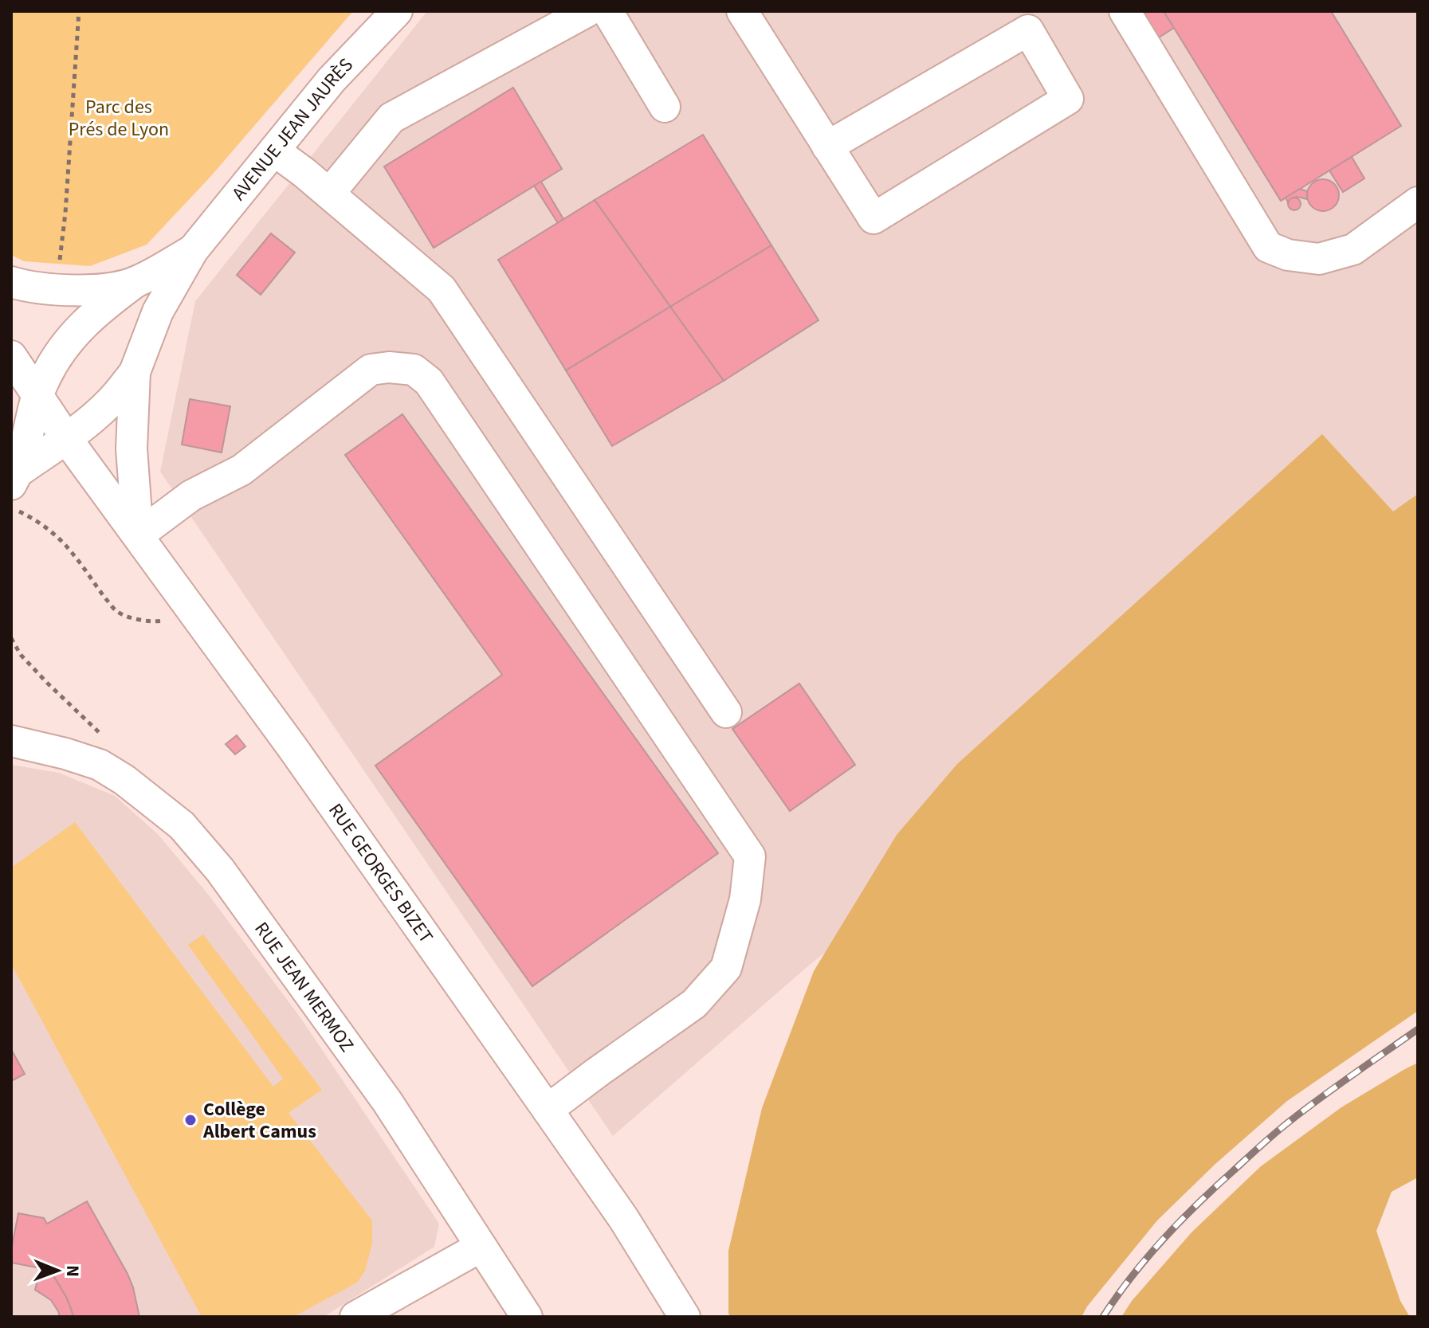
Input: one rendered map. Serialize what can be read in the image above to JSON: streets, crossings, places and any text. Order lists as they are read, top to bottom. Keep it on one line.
{"streets":{"street":["AVENUE JEAN JAURÈS","RUE GEORGES BIZET","RUE JEAN MERMOZ"]},"crossings":[["AVENUE JEAN JAURÈS","RUE GEORGES BIZET"]],"parks":["Parc des Prés de Lyon"],"places":["Collège Albert Camus"],"north":"right"}
